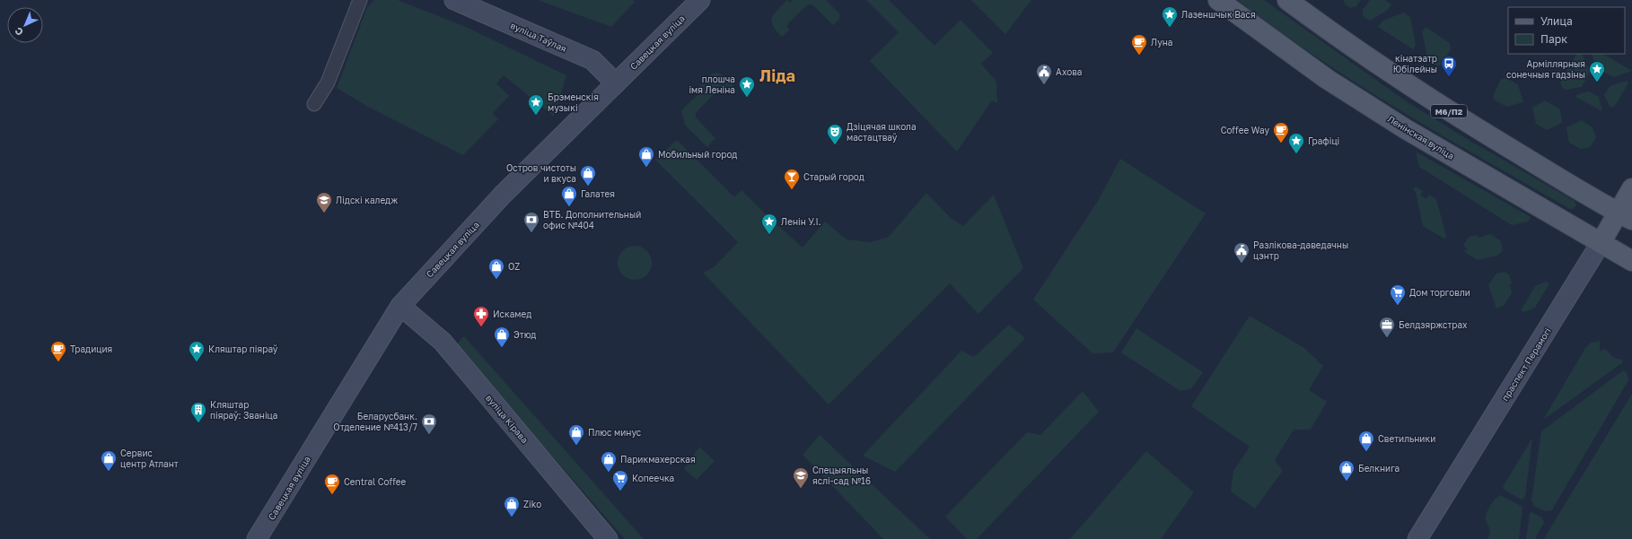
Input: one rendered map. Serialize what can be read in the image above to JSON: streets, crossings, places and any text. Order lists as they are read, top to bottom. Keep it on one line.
{"streets":{"main road":["вуліца Таўлая","Савецкая вуліца","М6/П2","Ленінская вуліца","праспект Перамогі","вуліца Кірава"]},"crossings":[["вуліца Таўлая","Савецкая вуліца"],["Савецкая вуліца","вуліца Кірава"],["М6/П2","праспект Перамогі"],["Ленінская вуліца","праспект Перамогі"]],"districts":["Ліда"],"places":{"place":["Лазеншчык Вася","Арміллярныя сонечныя гадзіны","плошча імя Леніна","Брэменскія музыкі","Графіці","Ленін У.І.","Кляштар піяраў"],"cafe":["Луна","Coffee Way","Традиция","Central Coffee"],"bus stop":["кінатэатр Юбілейны"],"public building":["Ахова","Разлікова-даведачны цэнтр"],"theatre":["Дзіцячая школа мастацтваў"],"shop":["Мобильный город","Остров чистоты и вкуса","Галатея","OZ","Этюд","Плюс минус","Светильники","Сервис центр Атлант","Парикмахерская","Белкнига","Ziko"],"bar":["Старый город"],"school or university":["Лідскі каледж","Спецыяльны яслі-сад №16"],"bank":["ВТБ. Дополнительный офис №404","Беларусбанк. Отделение №413/7"],"supermarket":["Дом торговли","Копеечка"],"pharmacy":["Искамед"],"office":["Белдзяржстрах"],"building":["Кляштар піяраў: Званіца"]},"legend":["Улица","Парк"],"north":"bottom left"}
